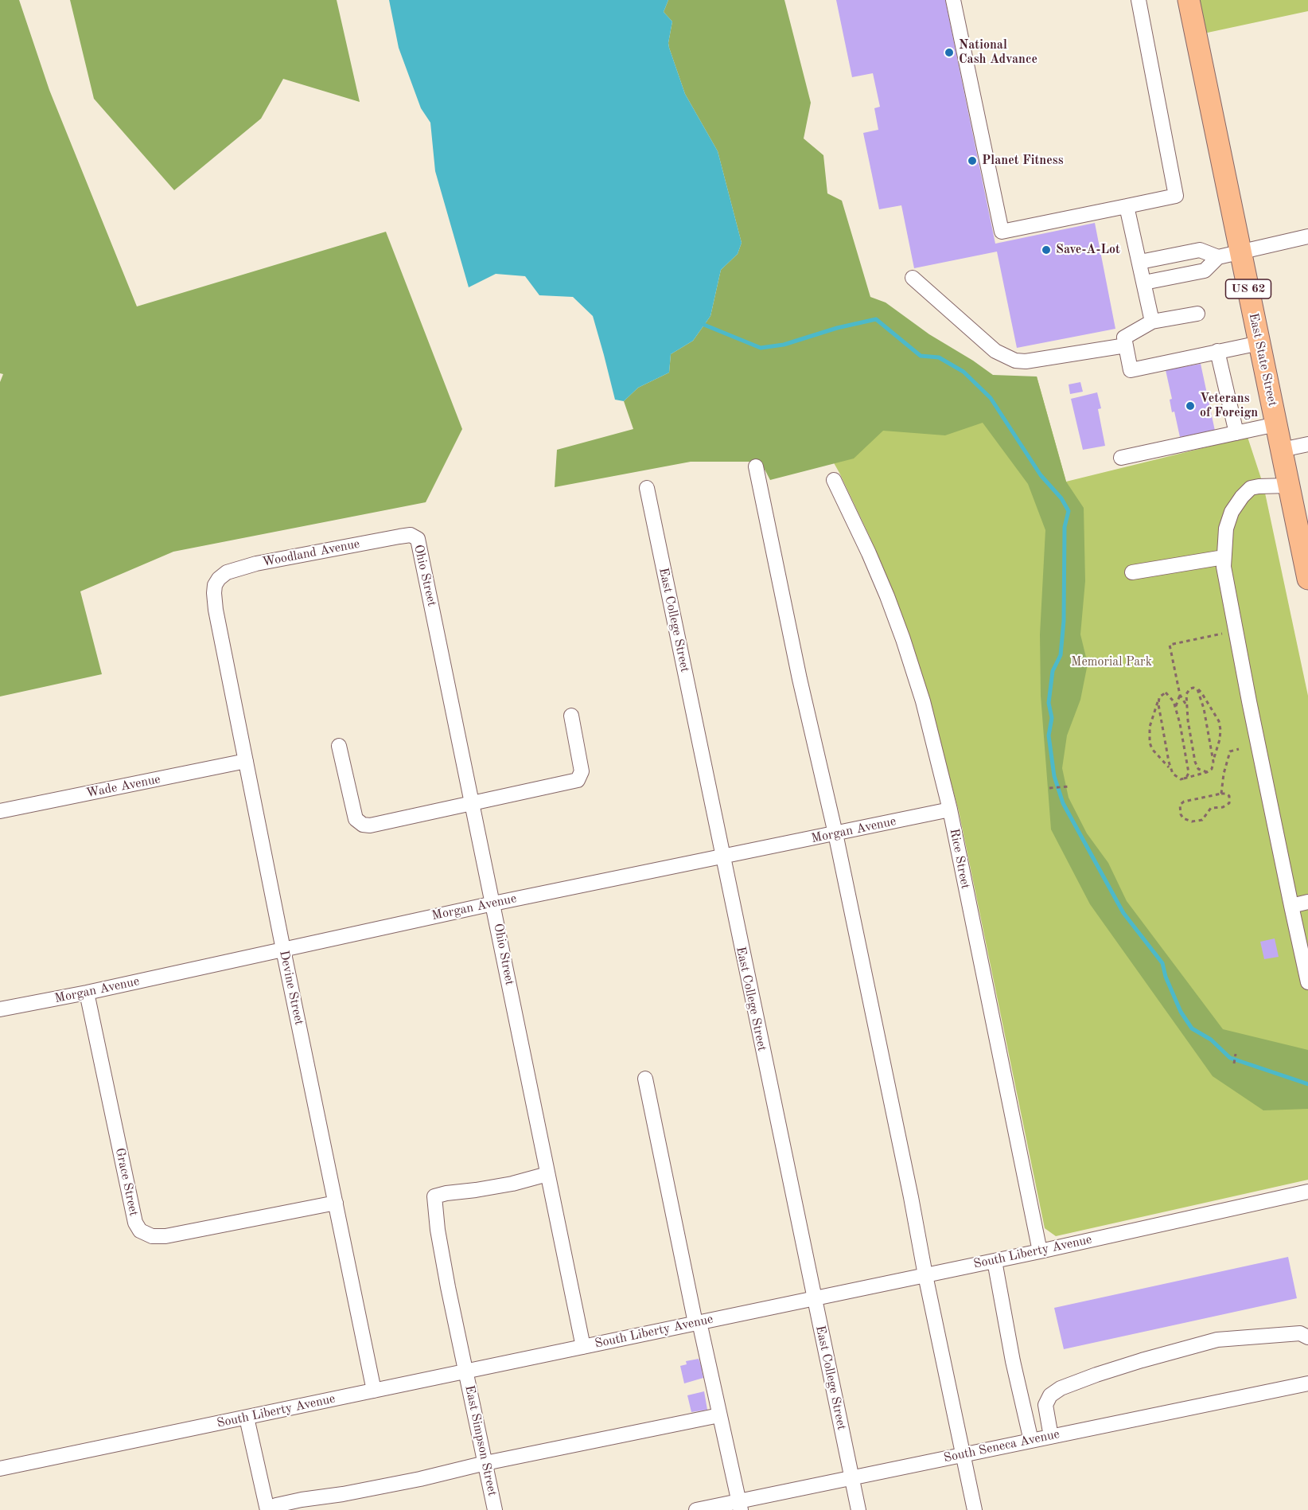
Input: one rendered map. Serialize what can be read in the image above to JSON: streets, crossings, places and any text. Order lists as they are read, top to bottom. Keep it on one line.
{"streets":{"highway":["US 62","East State Street"],"street":["Woodland Avenue","Ohio Street","East College Street","Wade Avenue","Morgan Avenue","Rice Street","Devine Street","Grace Street","South Liberty Avenue","East Simpson Street","South Seneca Avenue"]},"crossings":[["Woodland Avenue","Ohio Street"],["Woodland Avenue","Devine Street"],["Ohio Street","Morgan Avenue"],["Ohio Street","South Liberty Avenue"],["Ohio Street","East Simpson Street"],["East College Street","Morgan Avenue"],["East College Street","South Liberty Avenue"],["East College Street","South Seneca Avenue"],["Wade Avenue","Devine Street"],["Morgan Avenue","Rice Street"],["Morgan Avenue","Devine Street"],["Morgan Avenue","Grace Street"],["Rice Street","South Liberty Avenue"],["Devine Street","Grace Street"],["Devine Street","South Liberty Avenue"],["South Liberty Avenue","East Simpson Street"]],"parks":["Memorial Park"],"places":["National Cash Advance","Planet Fitness","Save-A-Lot","Veterans of Foreign"]}
